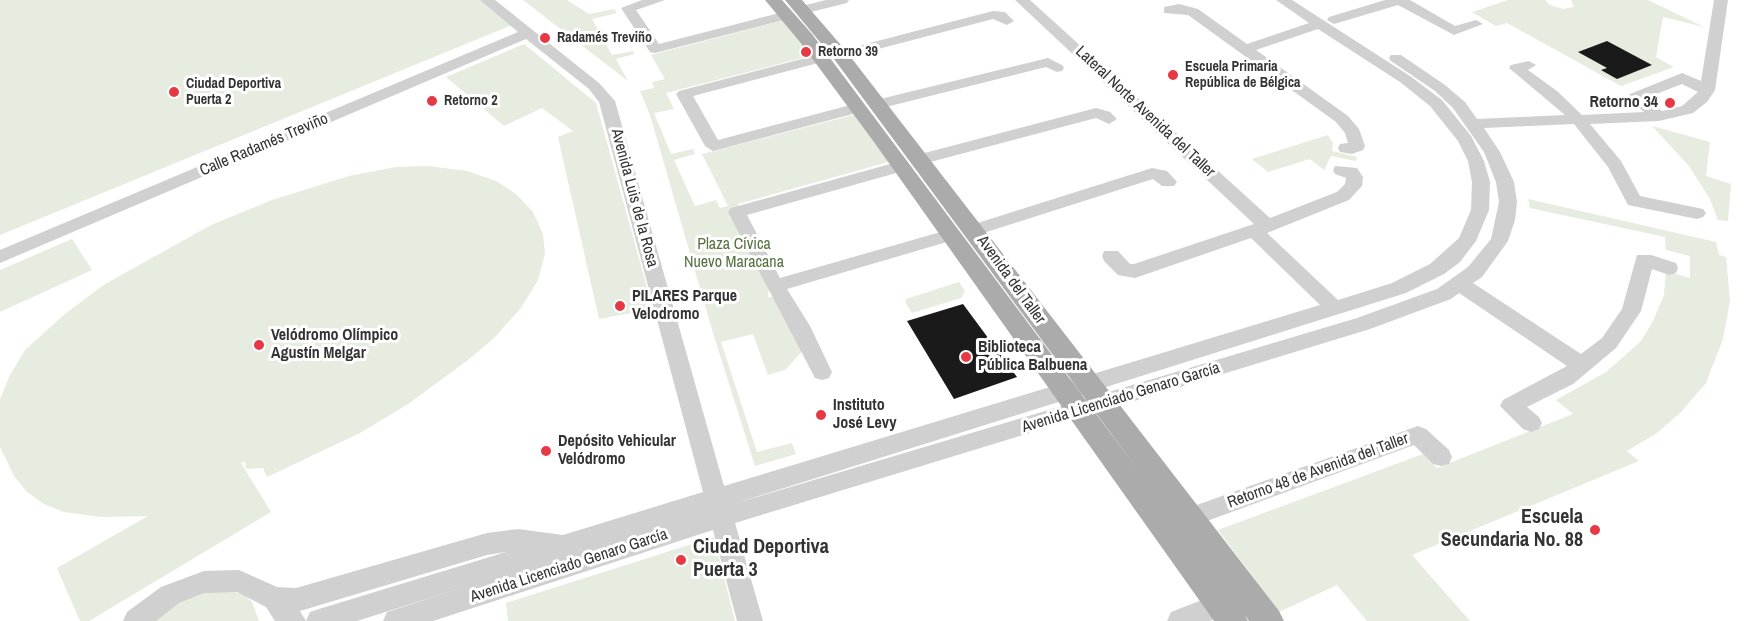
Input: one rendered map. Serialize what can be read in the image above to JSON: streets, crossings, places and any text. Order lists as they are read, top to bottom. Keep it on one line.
{"streets":{"main road":["Avenida del Taller"],"street":["Lateral Norte Avenida del Taller","Calle Radamés Treviño","Avenida Luis de la Rosa","Avenida Licenciado Genaro García","Retorno 48 de Avenida del Taller"]},"crossings":[["Lateral Norte Avenida del Taller","Avenida Licenciado Genaro García"],["Calle Radamés Treviño","Avenida Luis de la Rosa"],["Avenida Luis de la Rosa","Avenida Licenciado Genaro García"],["Avenida del Taller","Avenida Licenciado Genaro García"],["Avenida del Taller","Retorno 48 de Avenida del Taller"]],"parks":["Plaza Cívica Nuevo Maracana"],"places":["Radamés Treviño","Retorno 39","Escuela Primaria República de Bélgica","Ciudad Deportiva Puerta 2","Retorno 2","Retorno 34","PILARES Parque Velodromo","Velódromo Olímpico Agustín Melgar","Biblioteca Pública Balbuena","Instituto José Levy","Depósito Vehicular Velódromo","Escuela Secundaria No. 88","Ciudad Deportiva Puerta 3"]}
